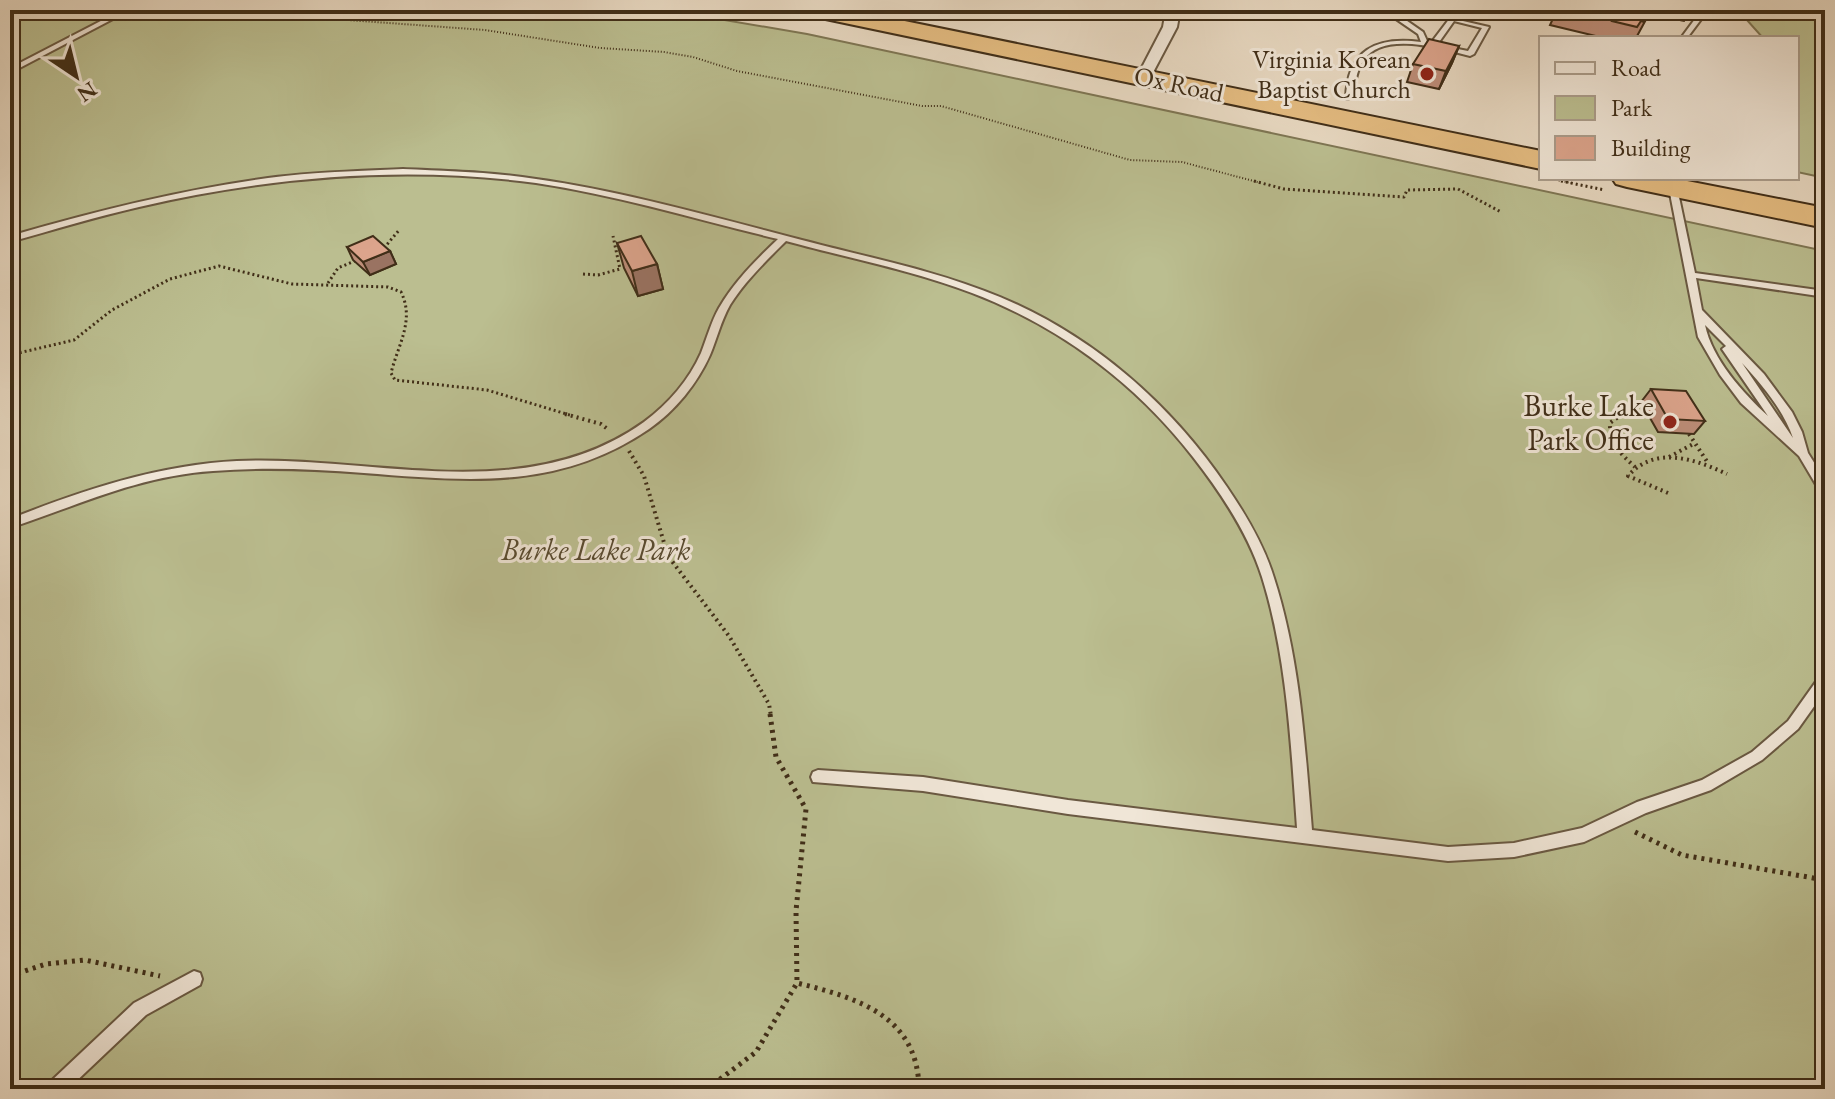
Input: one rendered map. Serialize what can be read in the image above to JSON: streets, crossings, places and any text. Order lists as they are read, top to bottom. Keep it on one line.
{"streets":{"highway":["Ox Road"]},"parks":["Burke Lake Park"],"places":["Virginia Korean Baptist Church","Burke Lake Park Office"],"legend":["Road","Park","Building"],"north":"bottom right"}
